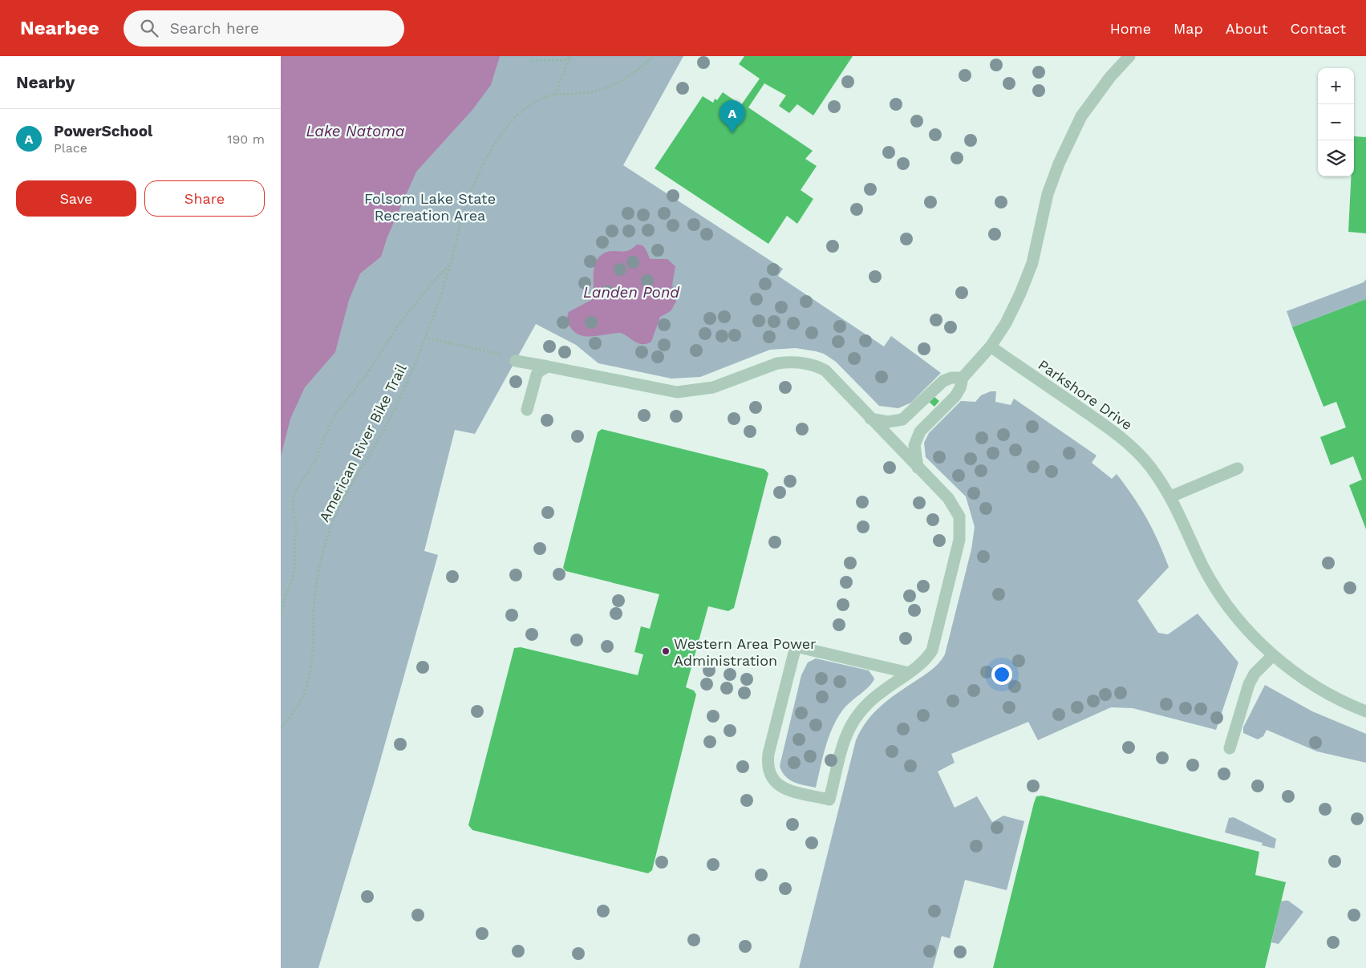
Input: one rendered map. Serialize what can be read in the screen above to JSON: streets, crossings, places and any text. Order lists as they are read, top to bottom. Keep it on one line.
{"streets":{"street":["Parkshore Drive"],"path":["American River Bike Trail"]},"water":["Lake Natoma","Landen Pond"],"parks":["Folsom Lake State Recreation Area"],"places":["Western Area Power Administration"],"page":{"header":"Nearbee","search":"Search here","nav":["Home","Map","About","Contact"],"heading":"Nearby","map_buttons":["+","−"],"pins":"A","list":[{"mark":"A","name":"PowerSchool","note":"Place","value":"190 m"}],"buttons":["Save","Share"]}}
